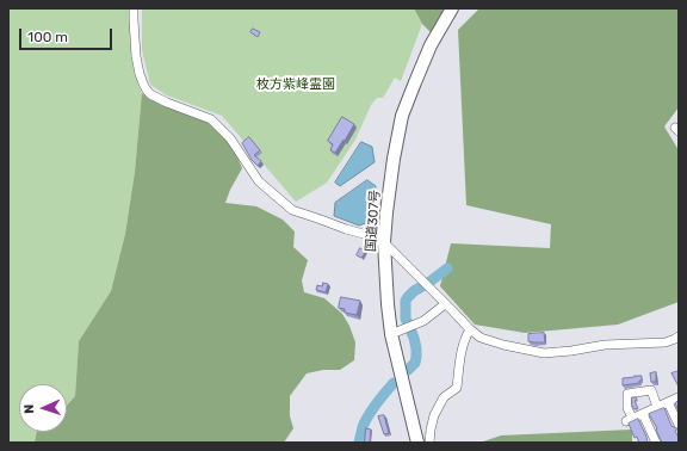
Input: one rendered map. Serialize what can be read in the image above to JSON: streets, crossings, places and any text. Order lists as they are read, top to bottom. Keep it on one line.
{"streets":{"highway":["国道307号"]},"parks":["枚方紫峰霊園"],"scale_bar":"100 m","north":"left"}
